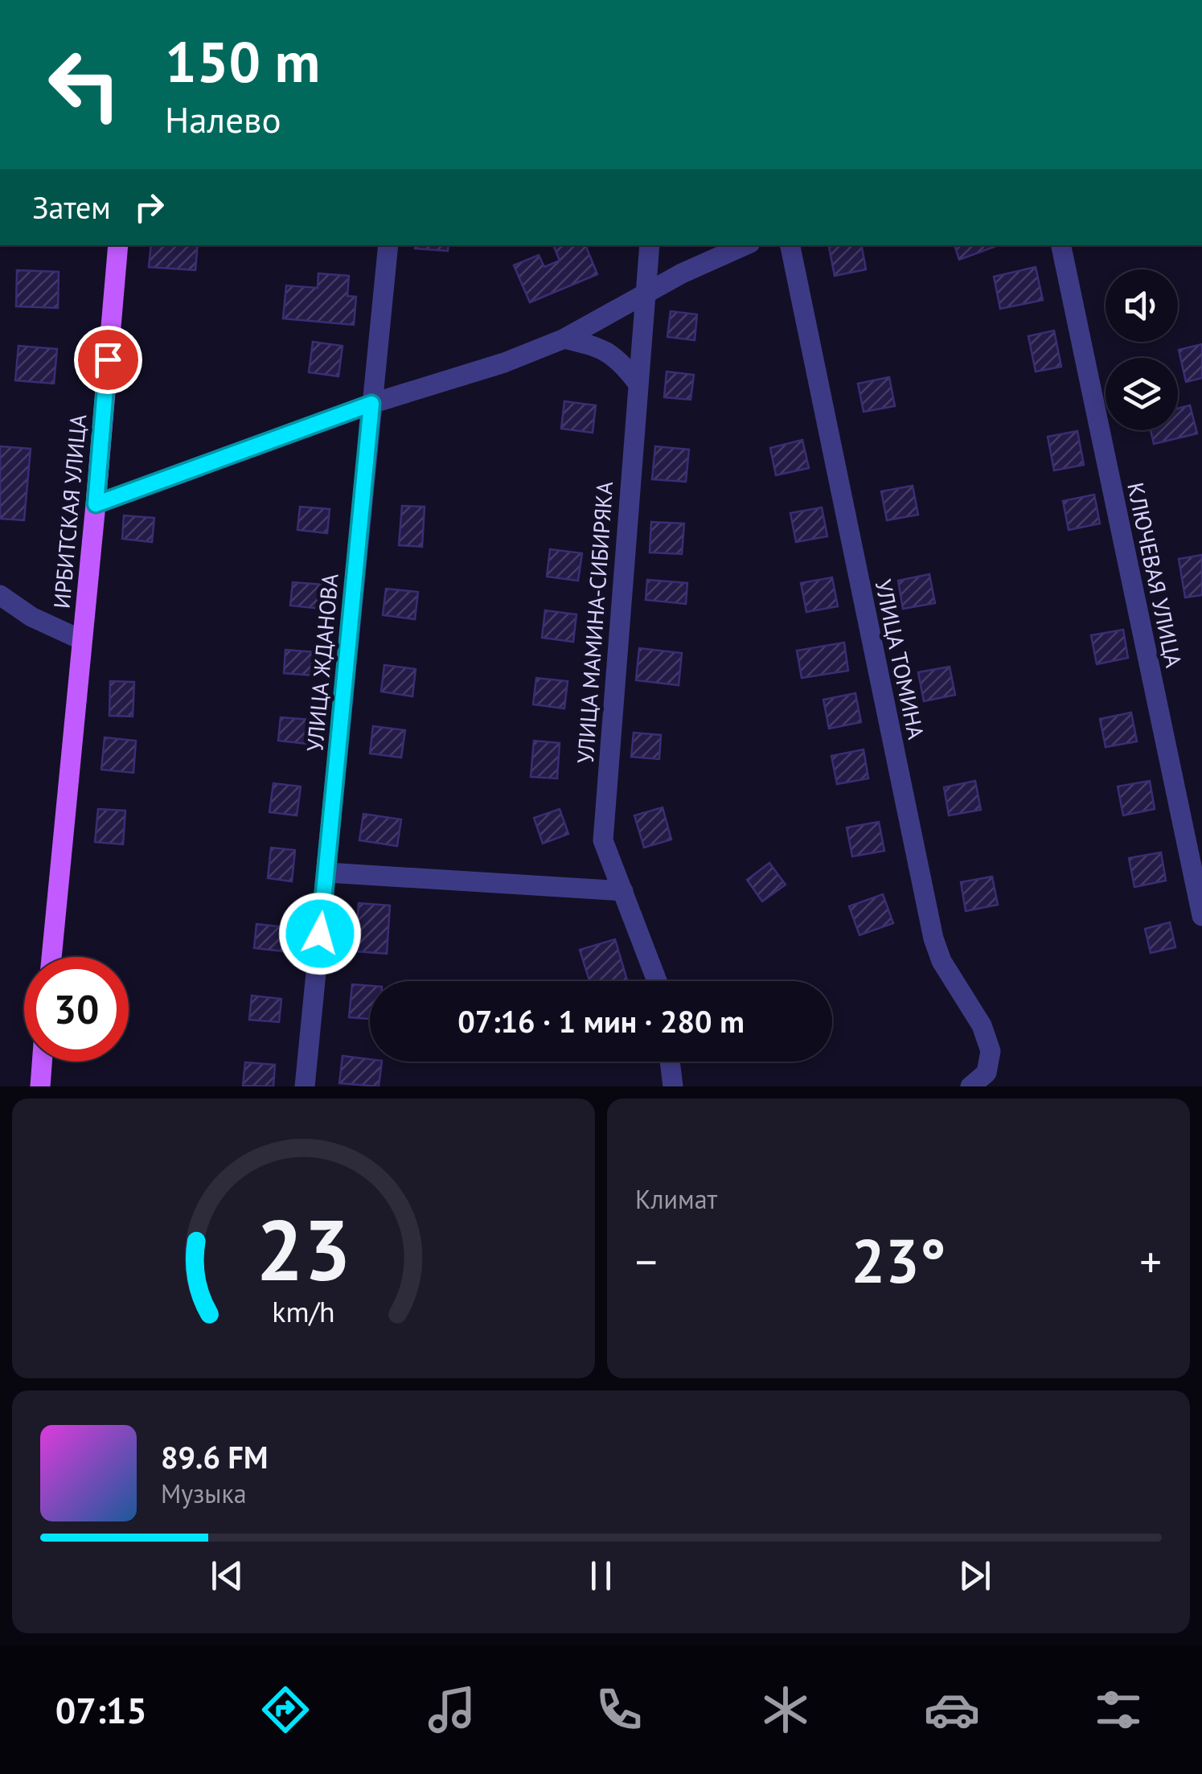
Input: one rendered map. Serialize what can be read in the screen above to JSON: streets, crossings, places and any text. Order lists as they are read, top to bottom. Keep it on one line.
{"streets":{"main road":["ИРБИТСКАЯ УЛИЦА"],"street":["КЛЮЧЕВАЯ УЛИЦА","УЛИЦА МАМИНА-СИБИРЯКА","УЛИЦА ТОМИНА","УЛИЦА ЖДАНОВА"]},"page":{"turn":["150 m","Налево"],"then":"Затем","limit":"30","trip":"07:16 · 1 мин · 280 m","tile":"Климат","heat":["−","23°","+"],"song":["89.6 FM","Музыка"],"tabs":"07:15","gauge":["23","km/h"]}}
